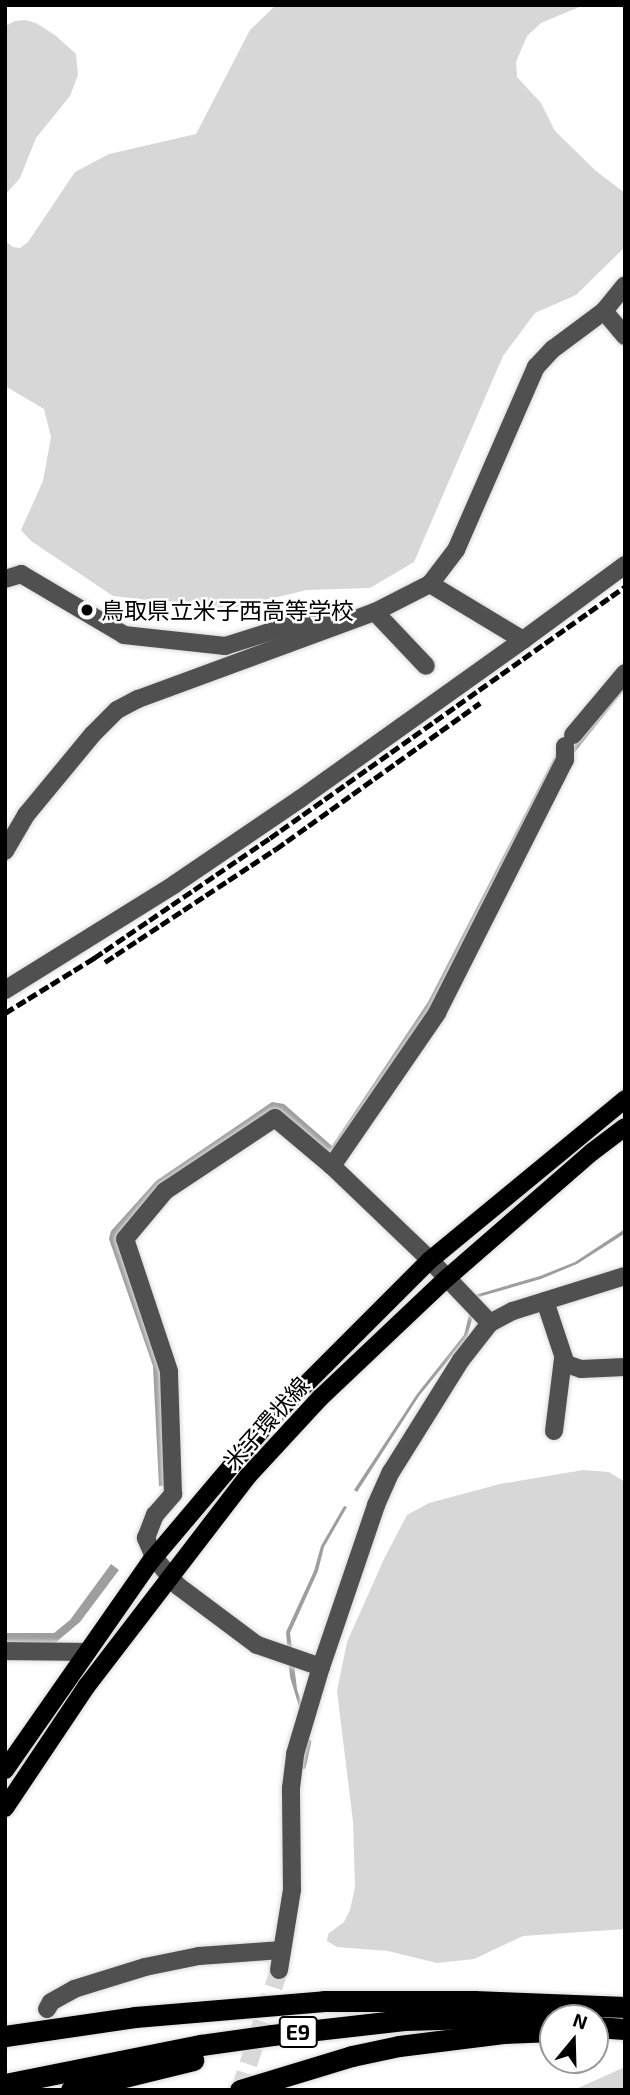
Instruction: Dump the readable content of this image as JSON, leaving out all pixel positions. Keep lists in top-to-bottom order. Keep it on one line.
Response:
{"streets":{"highway":["E9"],"main road":["米子環状線"]},"places":["鳥取県立米子西高等学校"],"north":"top"}
